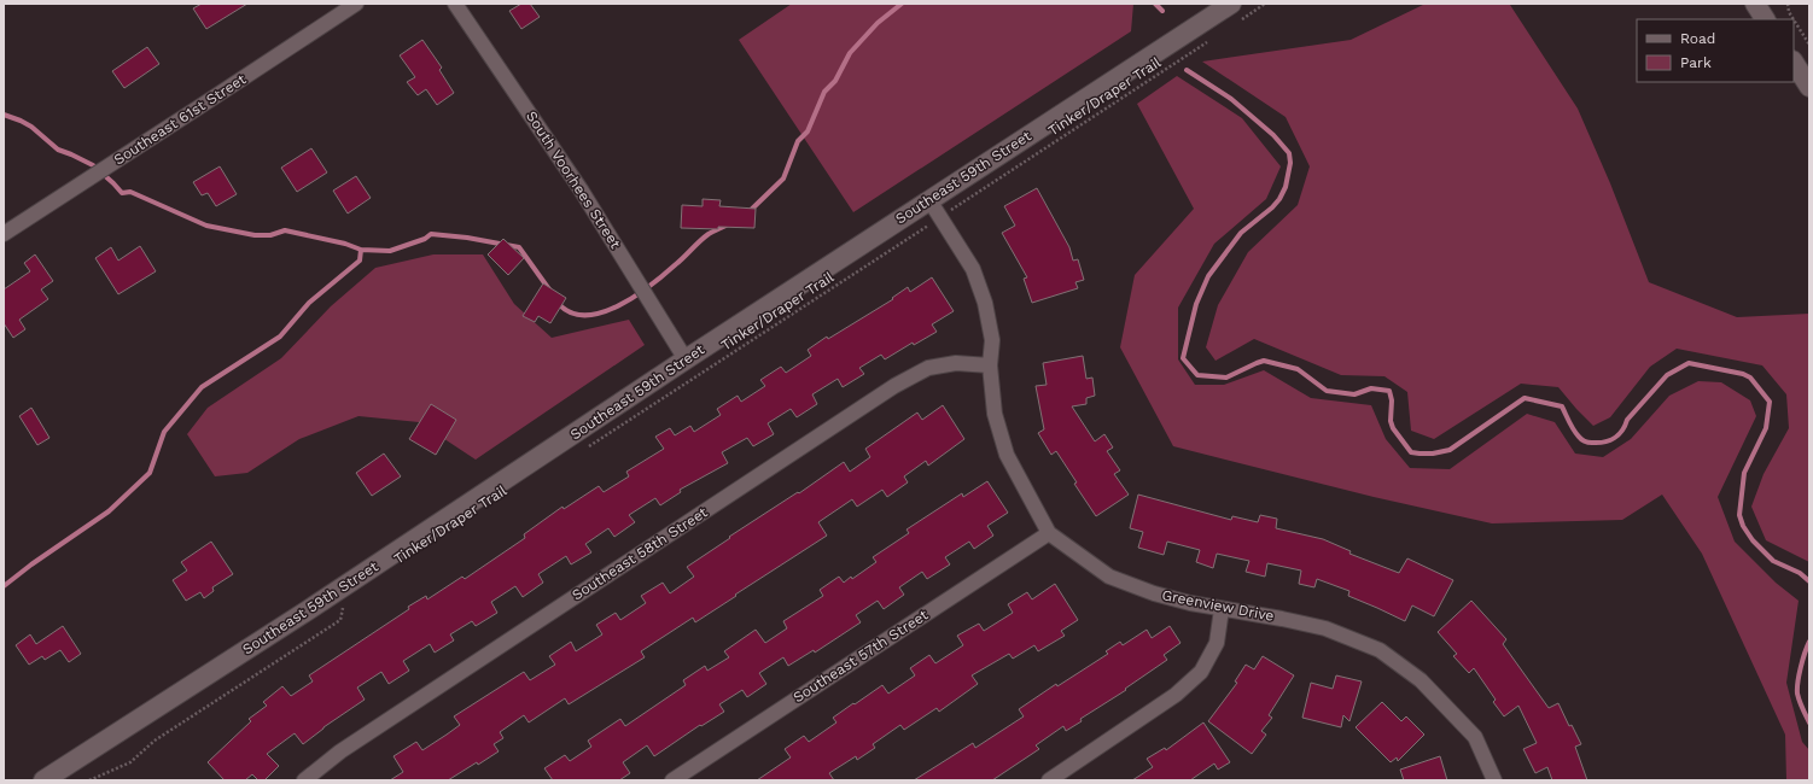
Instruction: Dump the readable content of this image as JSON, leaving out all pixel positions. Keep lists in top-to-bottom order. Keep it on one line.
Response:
{"streets":{"main road":["Southeast 59th Street"],"street":["Southeast 61st Street","South Voorhees Street","Southeast 58th Street","Greenview Drive","Southeast 57th Street"],"path":["Tinker/Draper Trail"]},"crossings":[["Tinker/Draper Trail","Greenview Drive"],["Southeast 59th Street","South Voorhees Street"],["Southeast 59th Street","Greenview Drive"],["Southeast 58th Street","Greenview Drive"],["Greenview Drive","Southeast 57th Street"]],"legend":["Road","Park"]}
